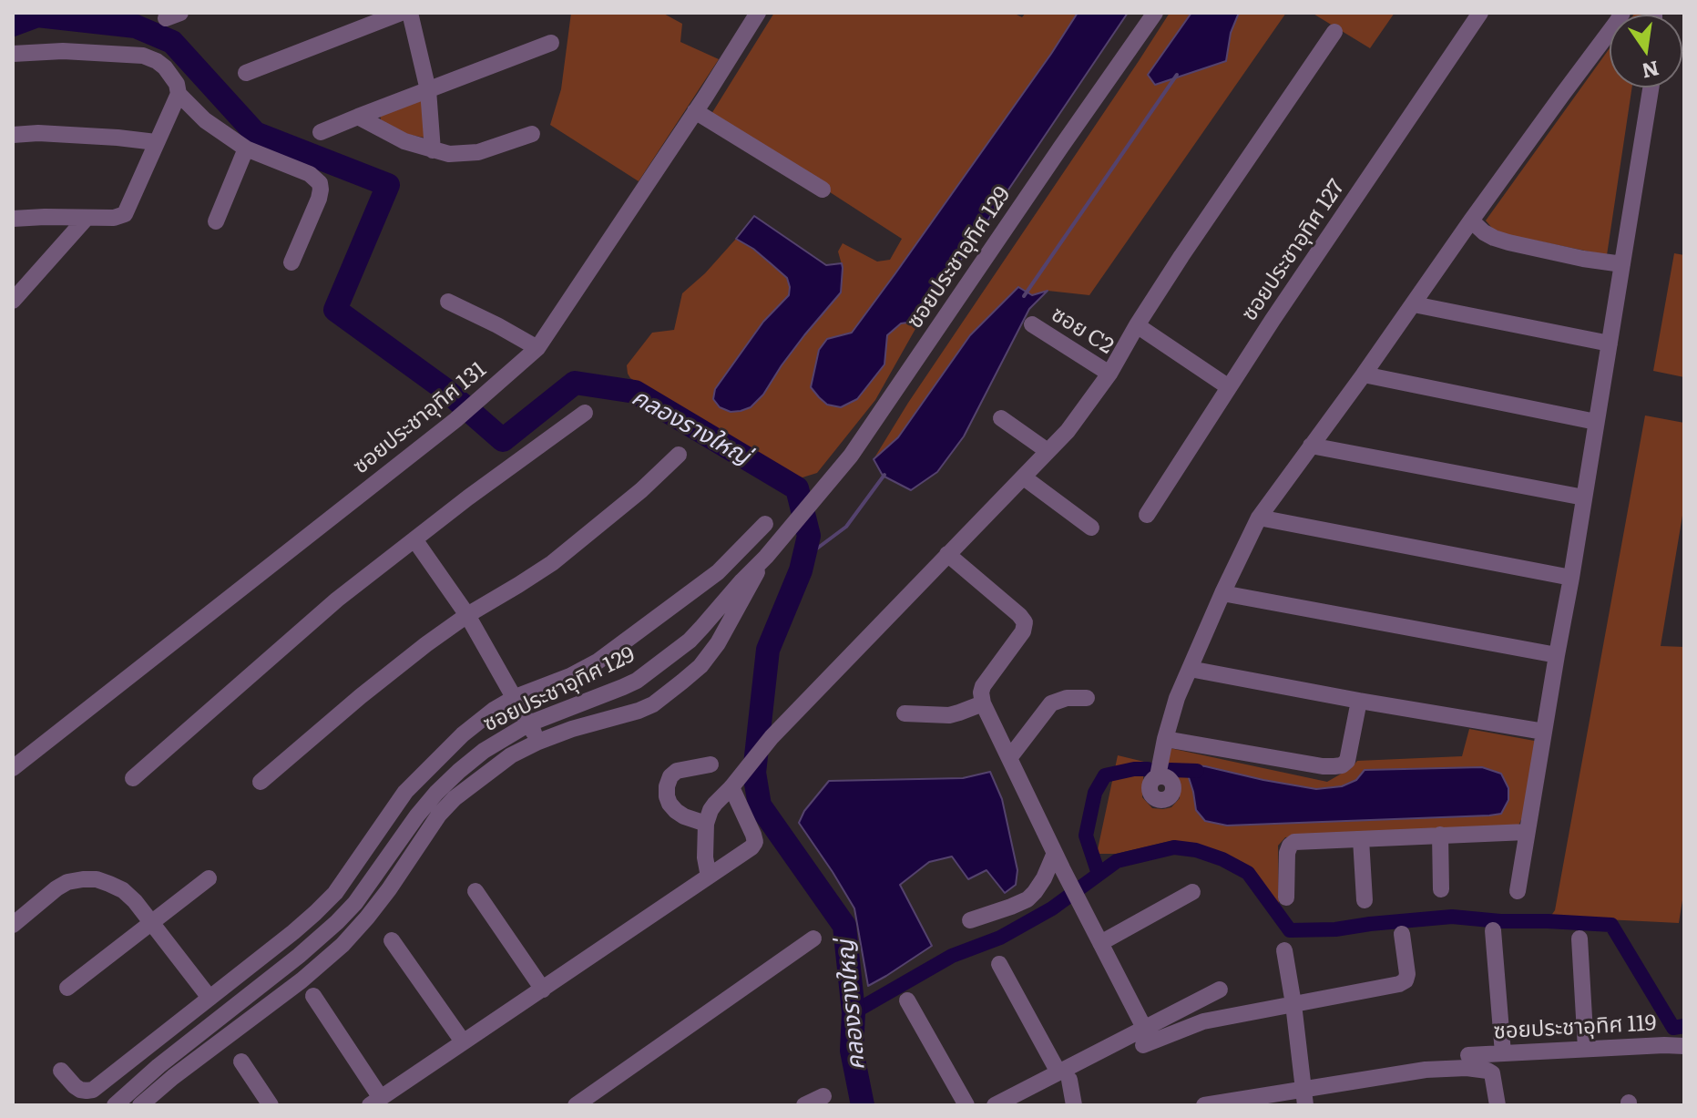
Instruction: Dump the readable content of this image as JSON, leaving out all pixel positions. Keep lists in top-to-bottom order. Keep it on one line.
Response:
{"streets":{"street":["ซอยประชาอุทิศ 127","ซอยประชาอุทิศ 129","ซอย C2","ซอยประชาอุทิศ 131","ซอยประชาอุทิศ 119"]},"water":["คลองรางใหญ่"],"north":"bottom"}
